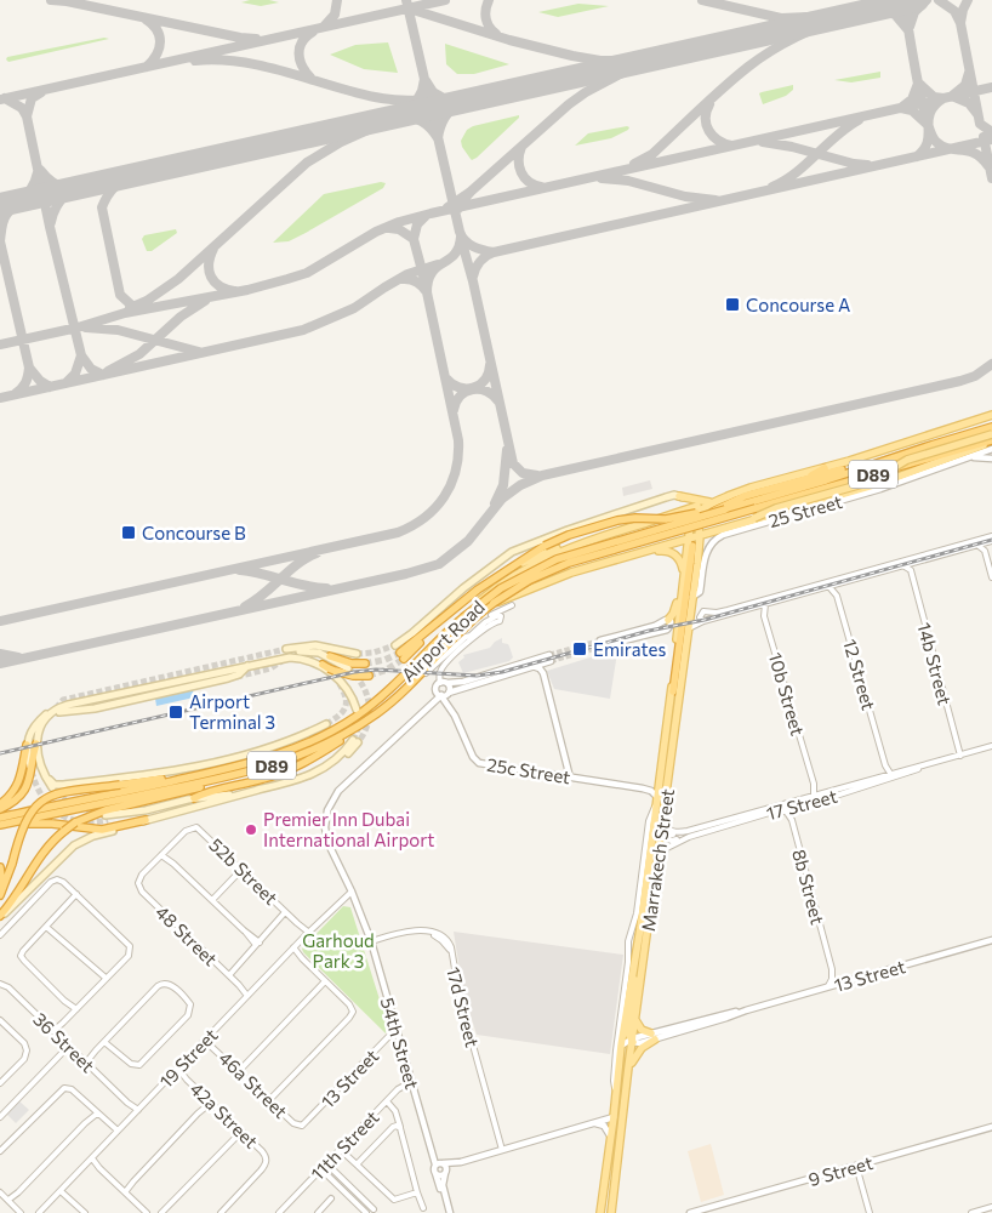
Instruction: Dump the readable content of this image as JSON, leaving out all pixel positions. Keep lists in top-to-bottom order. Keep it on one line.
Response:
{"streets":{"highway":["D89","Airport Road"],"main road":["Marrakech Street"],"street":["25 Street","14b Street","12 Street","10b Street","25c Street","17 Street","52b Street","8b Street","48 Street","13 Street","17d Street","36 Street","54th Street","19 Street","46a Street","42a Street","11th Street","9 Street"]},"crossings":[["25 Street","Airport Road"],["25 Street","Marrakech Street"],["14b Street","17 Street"],["12 Street","17 Street"],["10b Street","17 Street"],["25c Street","Marrakech Street"],["25c Street","54th Street"],["17 Street","Marrakech Street"],["17 Street","8b Street"],["Marrakech Street","13 Street"],["52b Street","48 Street"],["52b Street","19 Street"],["8b Street","13 Street"],["48 Street","19 Street"],["13 Street","54th Street"],["13 Street","46a Street"],["17d Street","54th Street"],["36 Street","19 Street"],["54th Street","19 Street"],["54th Street","11th Street"],["19 Street","46a Street"],["19 Street","42a Street"]],"parks":["Garhoud Park 3"],"places":{"transit":["Concourse A","Concourse B","Emirates","Airport Terminal 3"],"other":["Premier Inn Dubai International Airport"]}}
